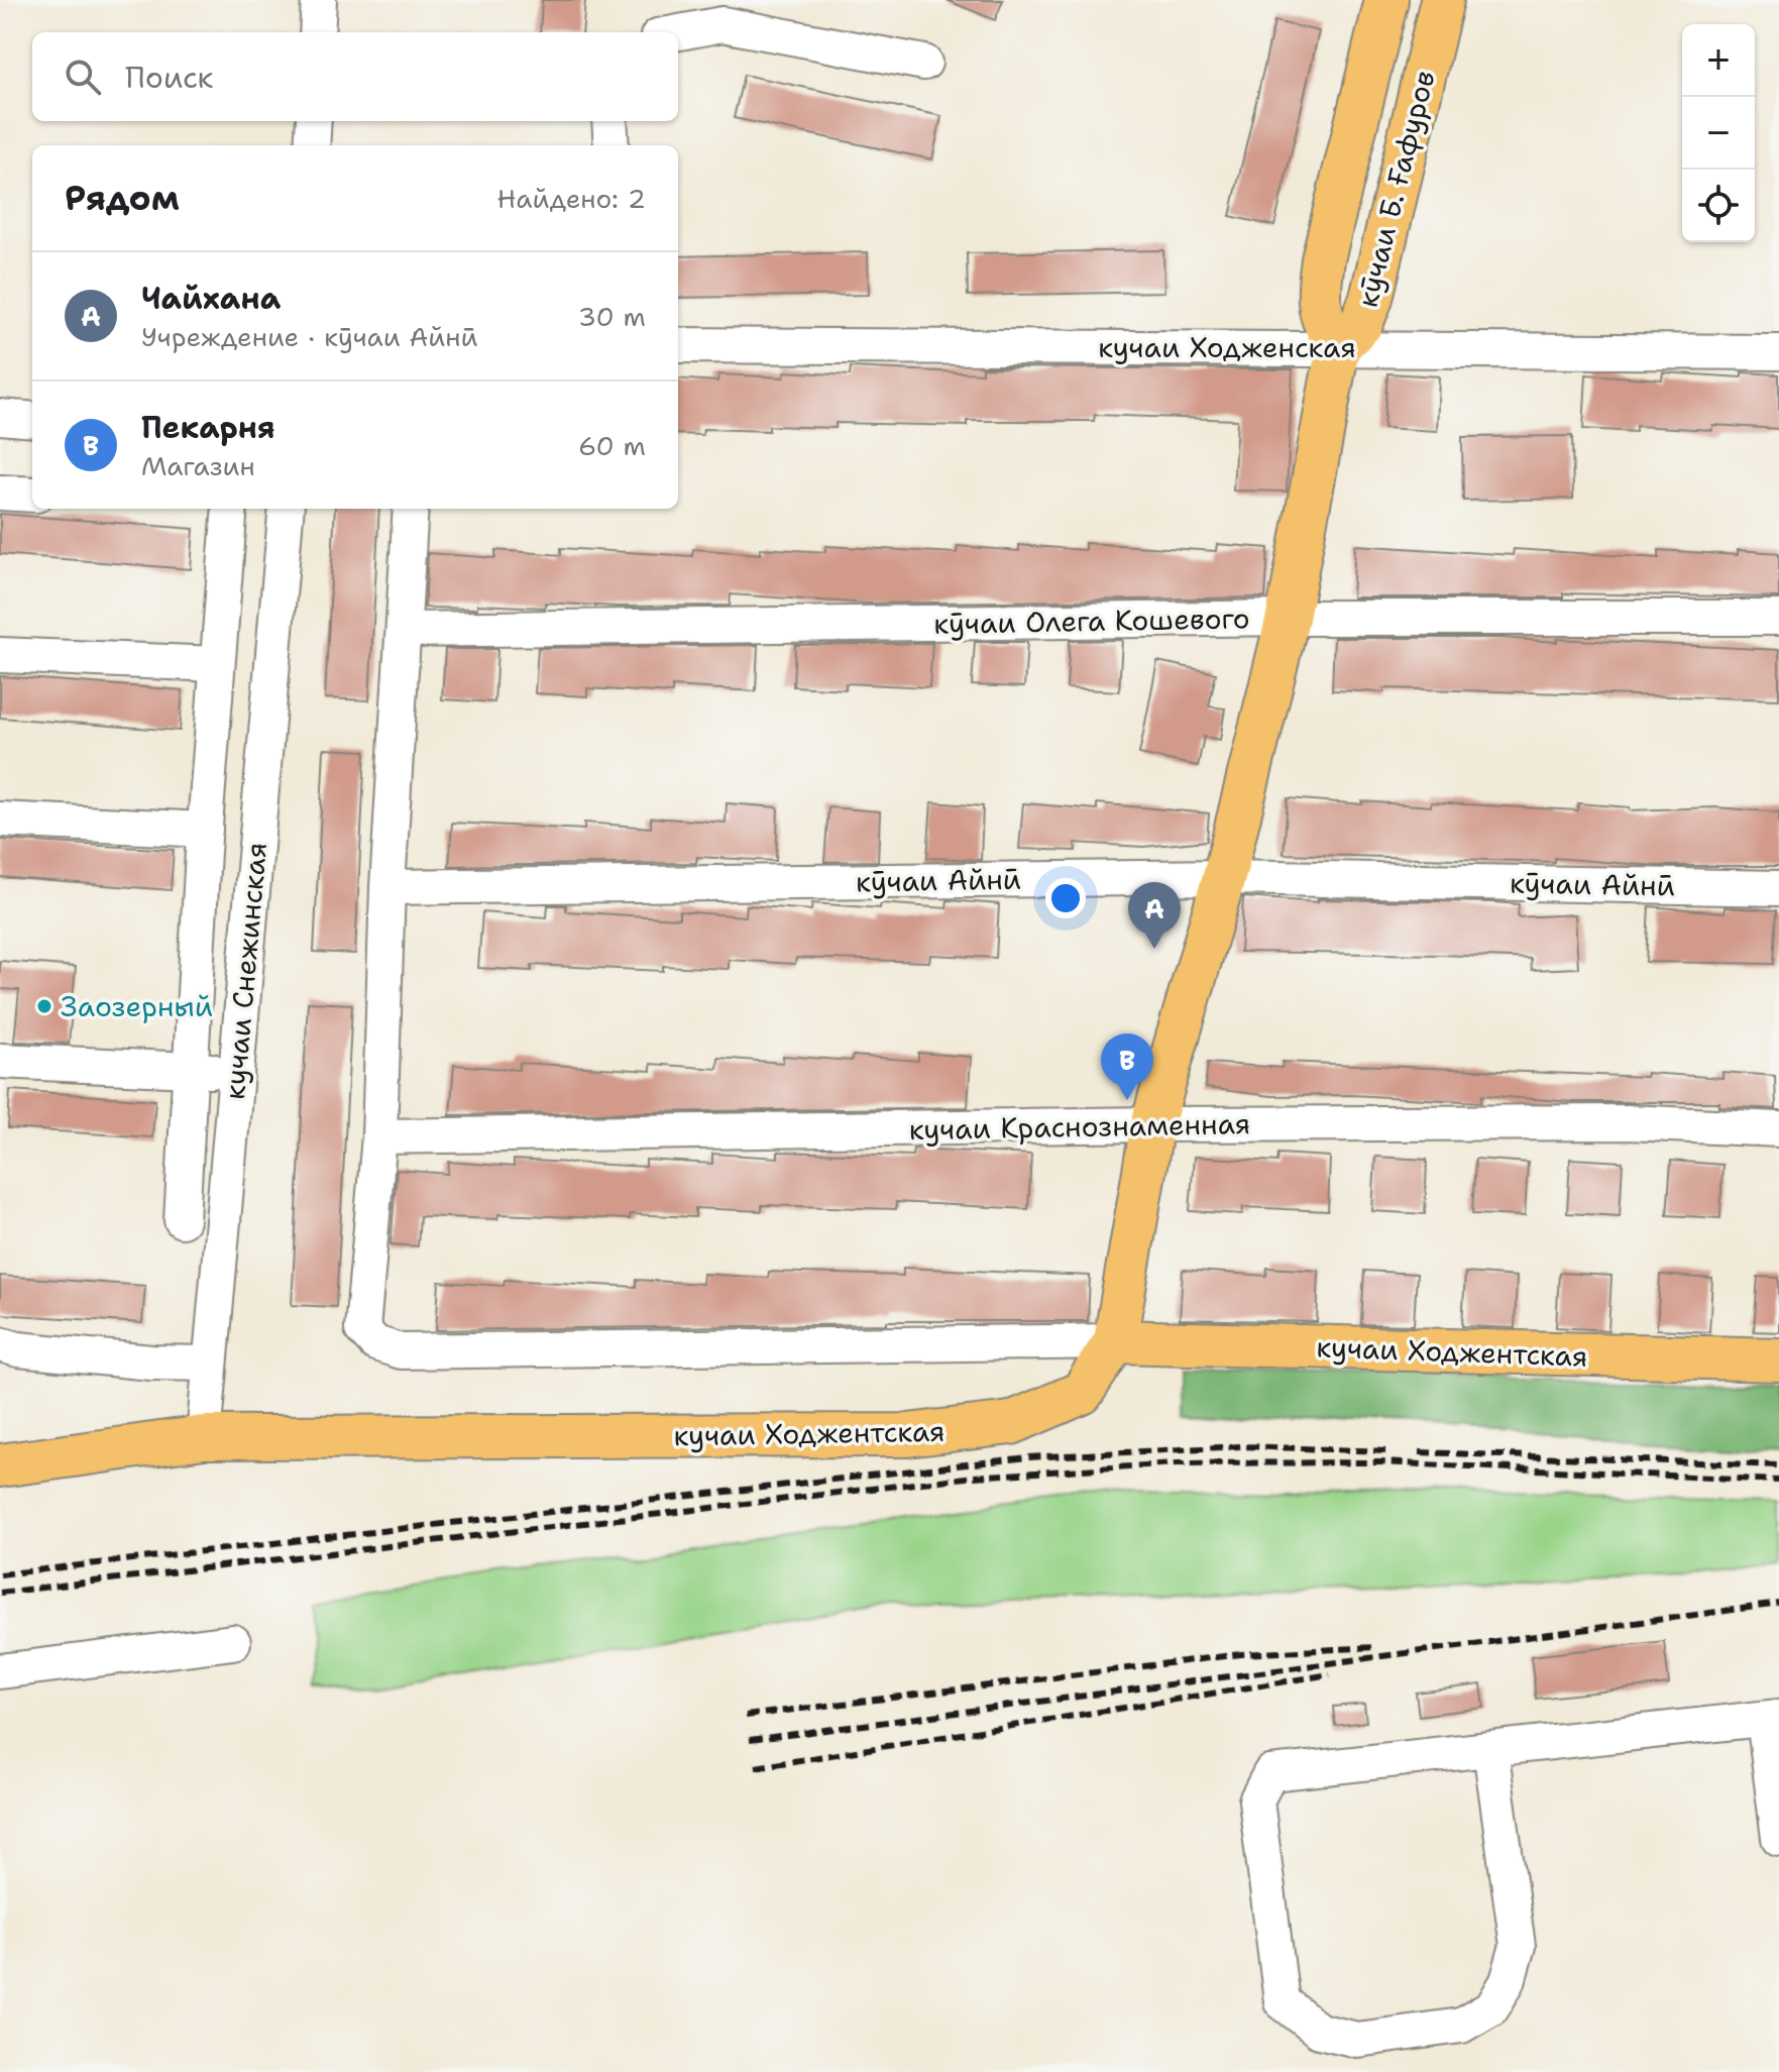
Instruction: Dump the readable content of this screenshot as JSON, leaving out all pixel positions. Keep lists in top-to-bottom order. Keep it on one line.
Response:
{"streets":{"main road":["кӯчаи Б. Ғафуров","кучаи Ходжентская"],"street":["кучаи Ходженская","кӯчаи Олега Кошевого","кӯчаи Айнӣ","кучаи Снежинская","кучаи Краснознаменная"]},"crossings":[["кӯчаи Б. Ғафуров","кучаи Ходженская"],["кучаи Снежинская","кучаи Ходжентская"]],"places":["Заозерный"],"page":{"map_buttons":["+","−"],"search":"Поиск","heading":["Рядом","Найдено: 2"],"list":[{"mark":"A","name":"Чайхана","note":"Учреждение · кӯчаи Айнӣ","value":"30 m"},{"mark":"B","name":"Пекарня","note":"Магазин","value":"60 m"}],"pins":["A","B"]}}
